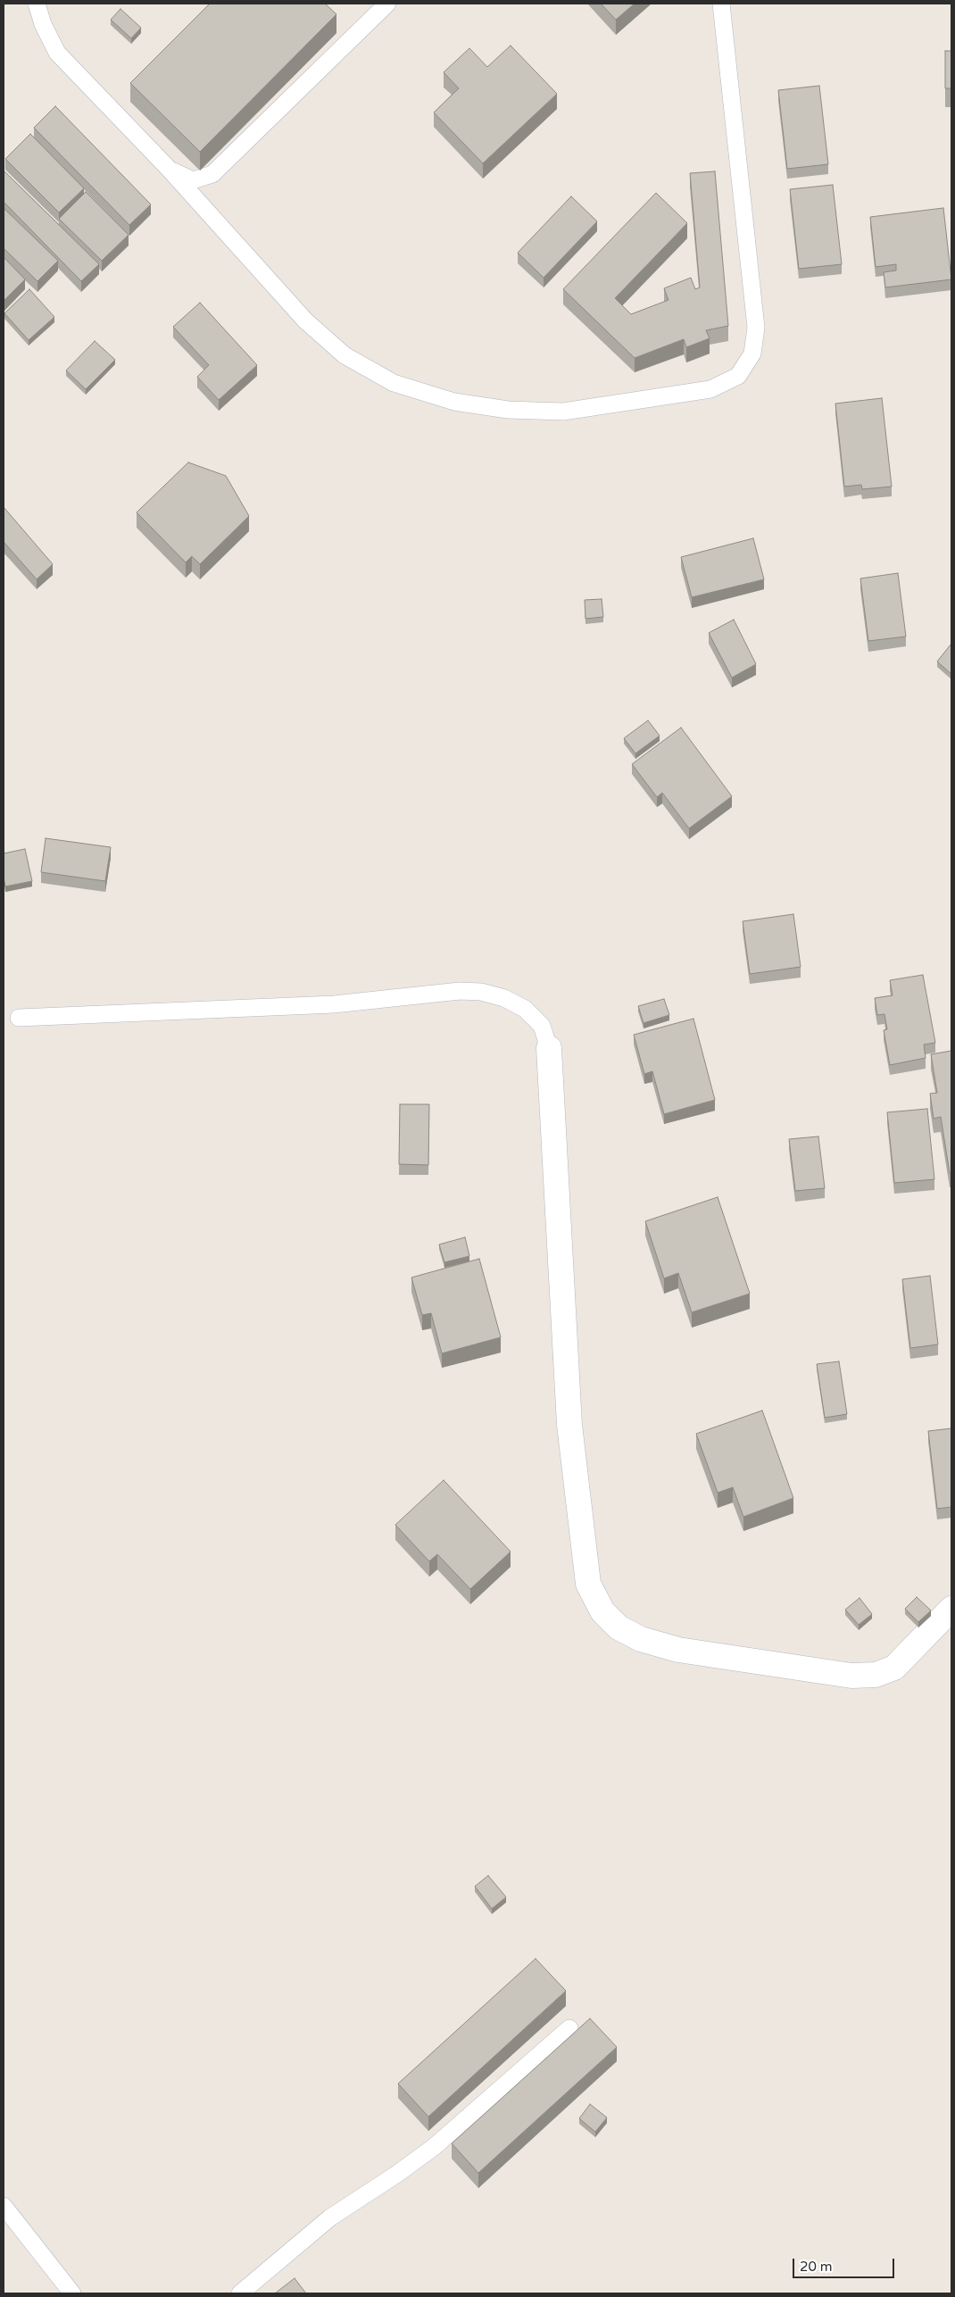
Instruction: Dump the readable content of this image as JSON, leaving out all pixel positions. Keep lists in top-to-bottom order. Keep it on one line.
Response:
{"scale_bar":"20 m"}
